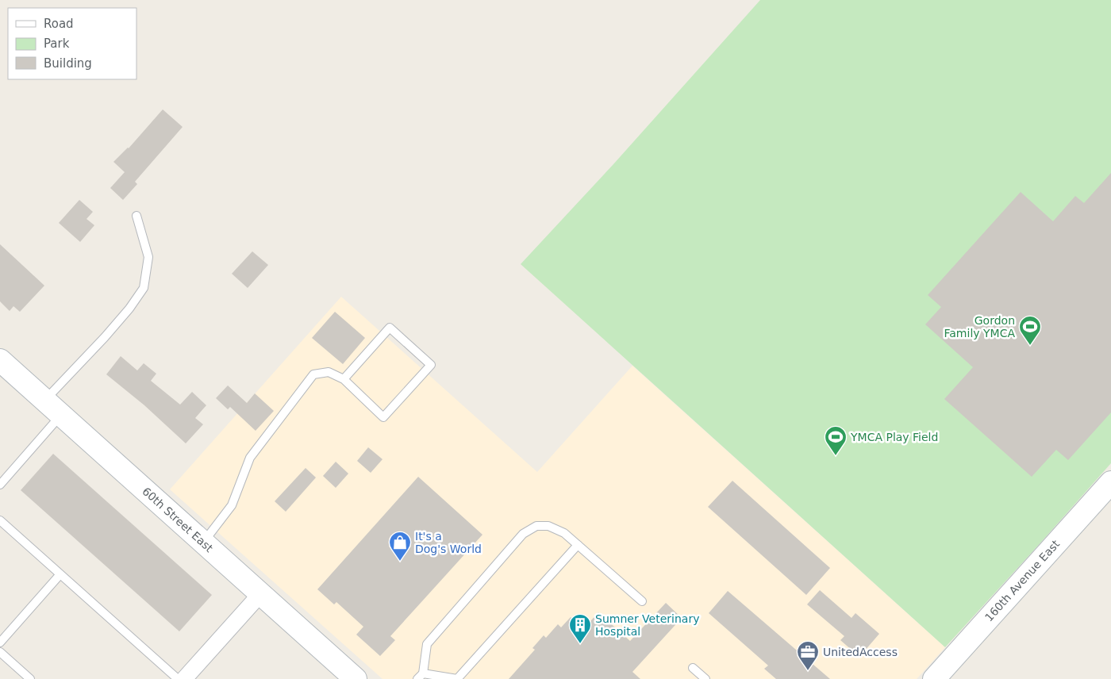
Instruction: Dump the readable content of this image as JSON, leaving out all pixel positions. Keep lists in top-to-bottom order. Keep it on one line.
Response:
{"streets":{"street":["60th Street East","160th Avenue East"]},"places":{"sports":["Gordon Family YMCA","YMCA Play Field"],"shop":["It's a Dog's World"],"building":["Sumner Veterinary Hospital"],"office":["UnitedAccess"]},"legend":["Road","Park","Building"]}
